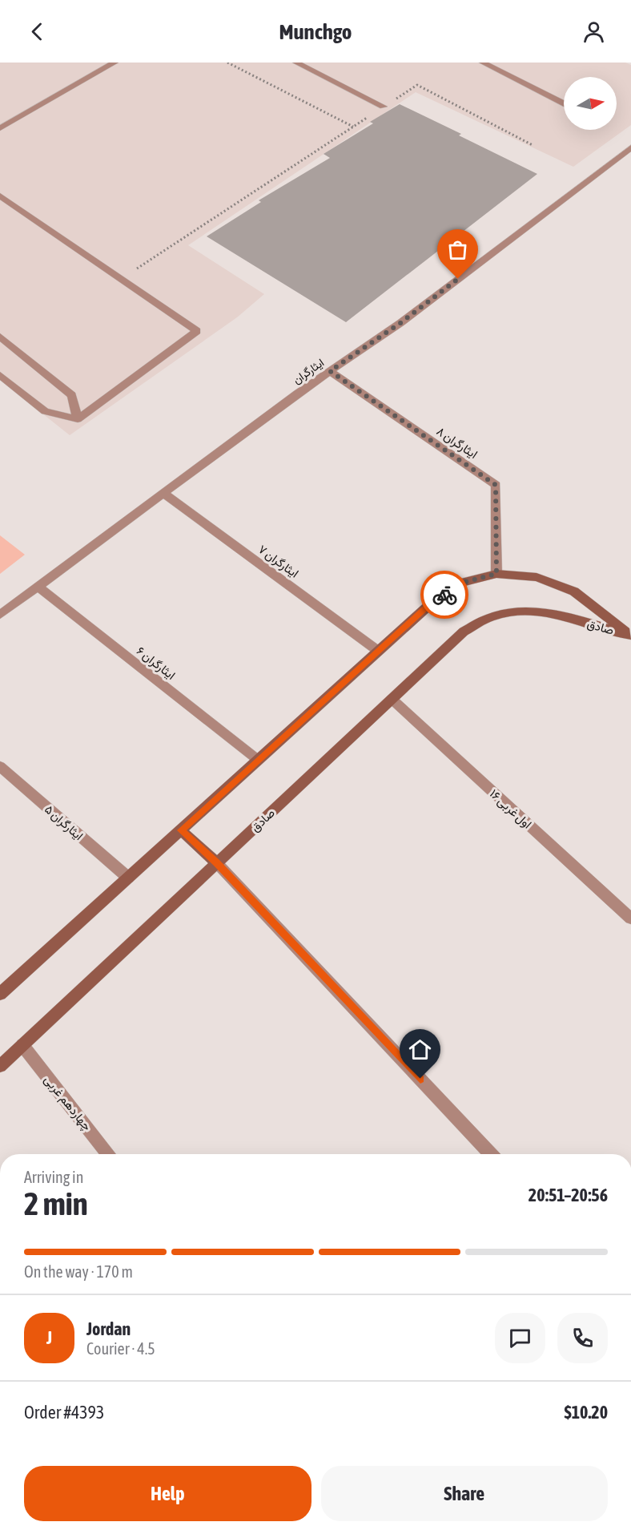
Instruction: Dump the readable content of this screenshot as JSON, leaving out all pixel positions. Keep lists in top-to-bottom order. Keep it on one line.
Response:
{"streets":{"street":["ایثارگران","ایثارگران ۸","ایثارگران ۷","صادق","ایثارگران ۶","۱۶ اول غربی","ایثارگران ۵","چهاردهم غربی"]},"crossings":[["ایثارگران","ایثارگران ۸"],["ایثارگران","ایثارگران ۷"],["ایثارگران","ایثارگران ۶"],["ایثارگران ۸","صادق"],["ایثارگران ۷","صادق"],["صادق","ایثارگران ۶"],["صادق","۱۶ اول غربی"],["صادق","ایثارگران ۵"],["صادق","چهاردهم غربی"]],"north":"right","page":{"header":"Munchgo","heading":["2 min","Arriving in","20:51–20:56"],"panel":["Jordan","Courier · 4.5","Order #4393","$10.20"],"bar":"On the way · 170 m","round":"J","buttons":["Help","Share"]}}
